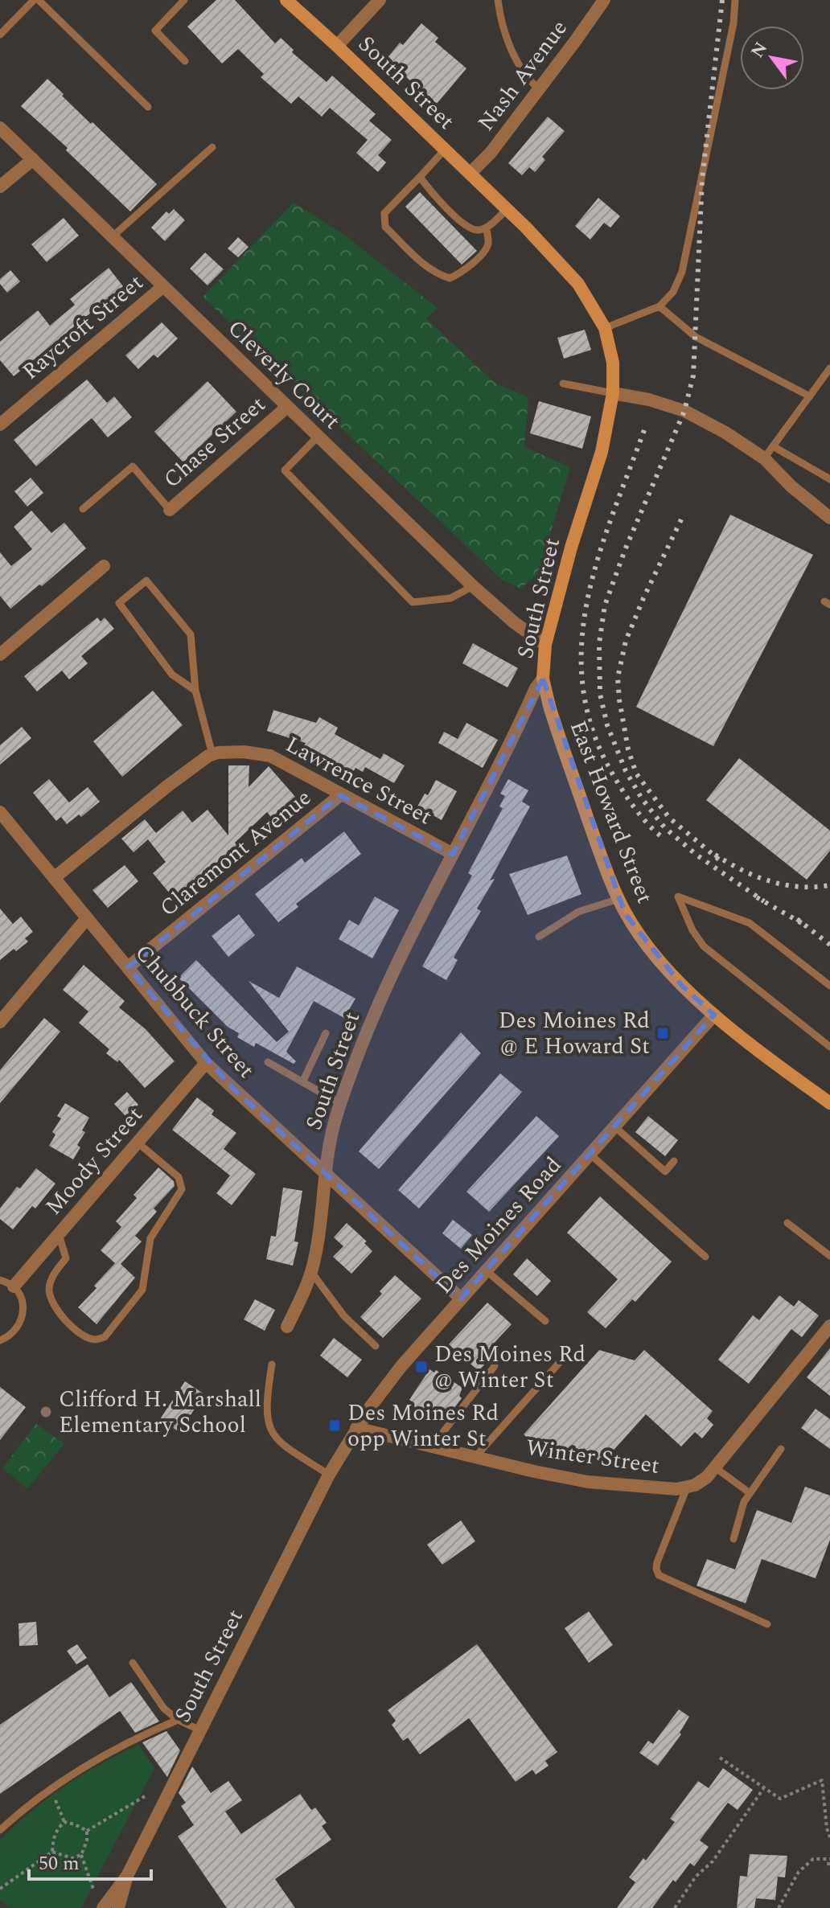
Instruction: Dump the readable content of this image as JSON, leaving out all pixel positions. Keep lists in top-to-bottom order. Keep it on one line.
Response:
{"streets":{"main road":["South Street","East Howard Street"],"street":["Nash Avenue","Raycroft Street","Cleverly Court","Chase Street","Lawrence Street","Claremont Avenue","Chubbuck Street","Moody Street","Des Moines Road","Winter Street"]},"crossings":[["Nash Avenue","South Street"],["South Street","Cleverly Court"],["South Street","Lawrence Street"],["South Street","East Howard Street"],["South Street","Chubbuck Street"],["South Street","Des Moines Road"],["Raycroft Street","Cleverly Court"],["Cleverly Court","Chase Street"],["Lawrence Street","Claremont Avenue"],["East Howard Street","Des Moines Road"],["Claremont Avenue","Chubbuck Street"],["Chubbuck Street","Moody Street"],["Chubbuck Street","Des Moines Road"],["Des Moines Road","Winter Street"]],"places":{"transit":["Des Moines Rd @ E Howard St","Des Moines Rd @ Winter St","Des Moines Rd opp Winter St"],"other":["Clifford H. Marshall Elementary School"]},"scale_bar":"50 m","north":"top left"}
